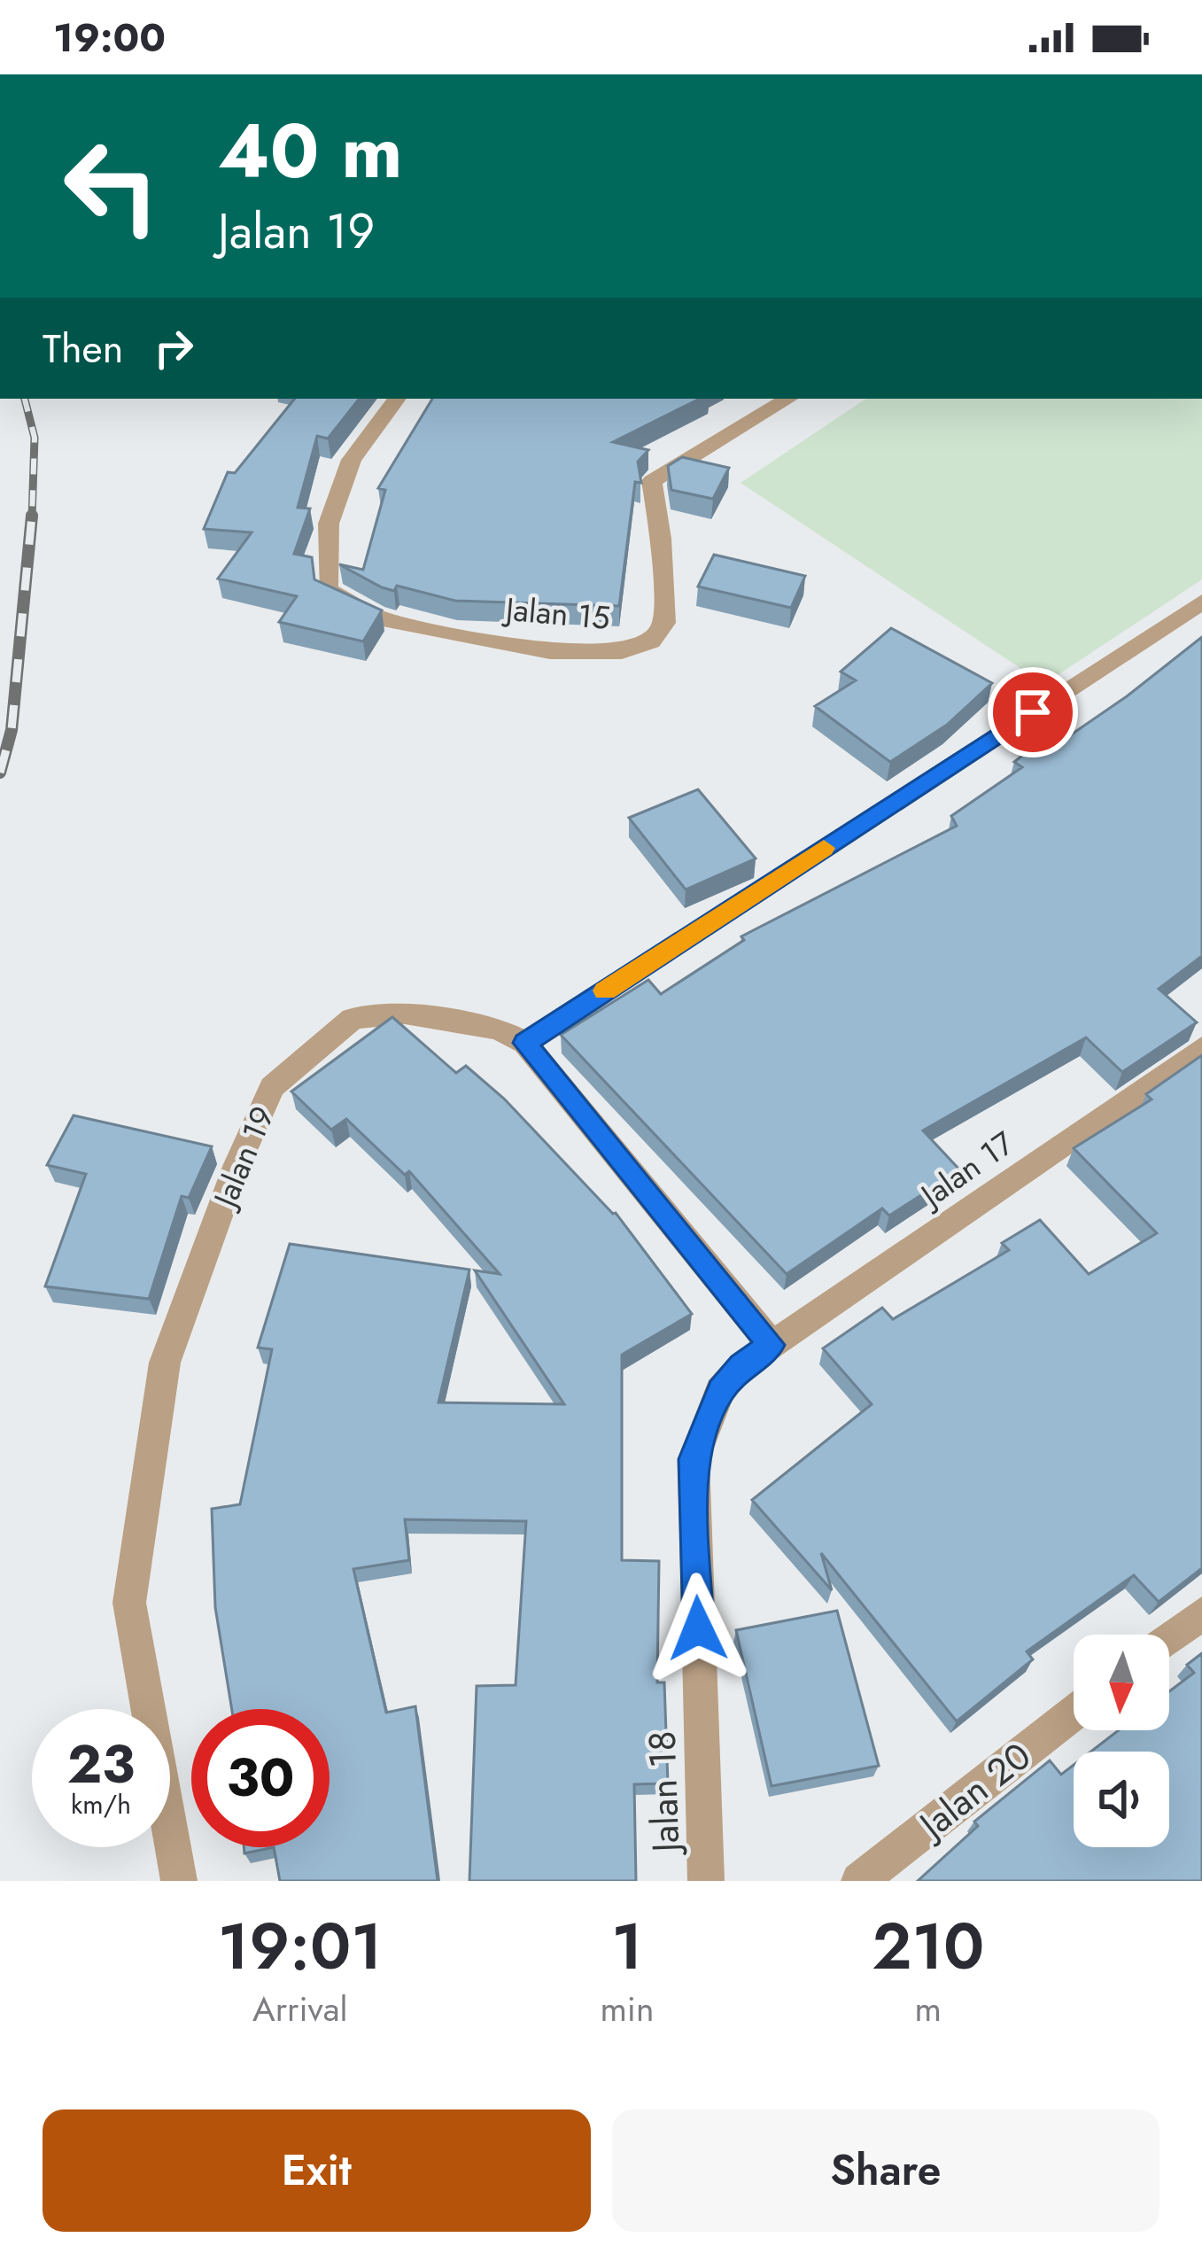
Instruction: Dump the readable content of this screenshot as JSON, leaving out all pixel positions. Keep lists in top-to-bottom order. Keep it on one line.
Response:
{"streets":{"street":["Jalan 15","Jalan 19","Jalan 17","Jalan 20","Jalan 18"]},"crossings":[["Jalan 17","Jalan 18"]],"north":"bottom","page":{"status":"19:00","turn":["40 m","Jalan 19"],"then":"Then","speed":"23 km/h","limit":"30","eta":["19:01","Arrival","1","min","210","m"],"buttons":["Exit","Share"]}}
